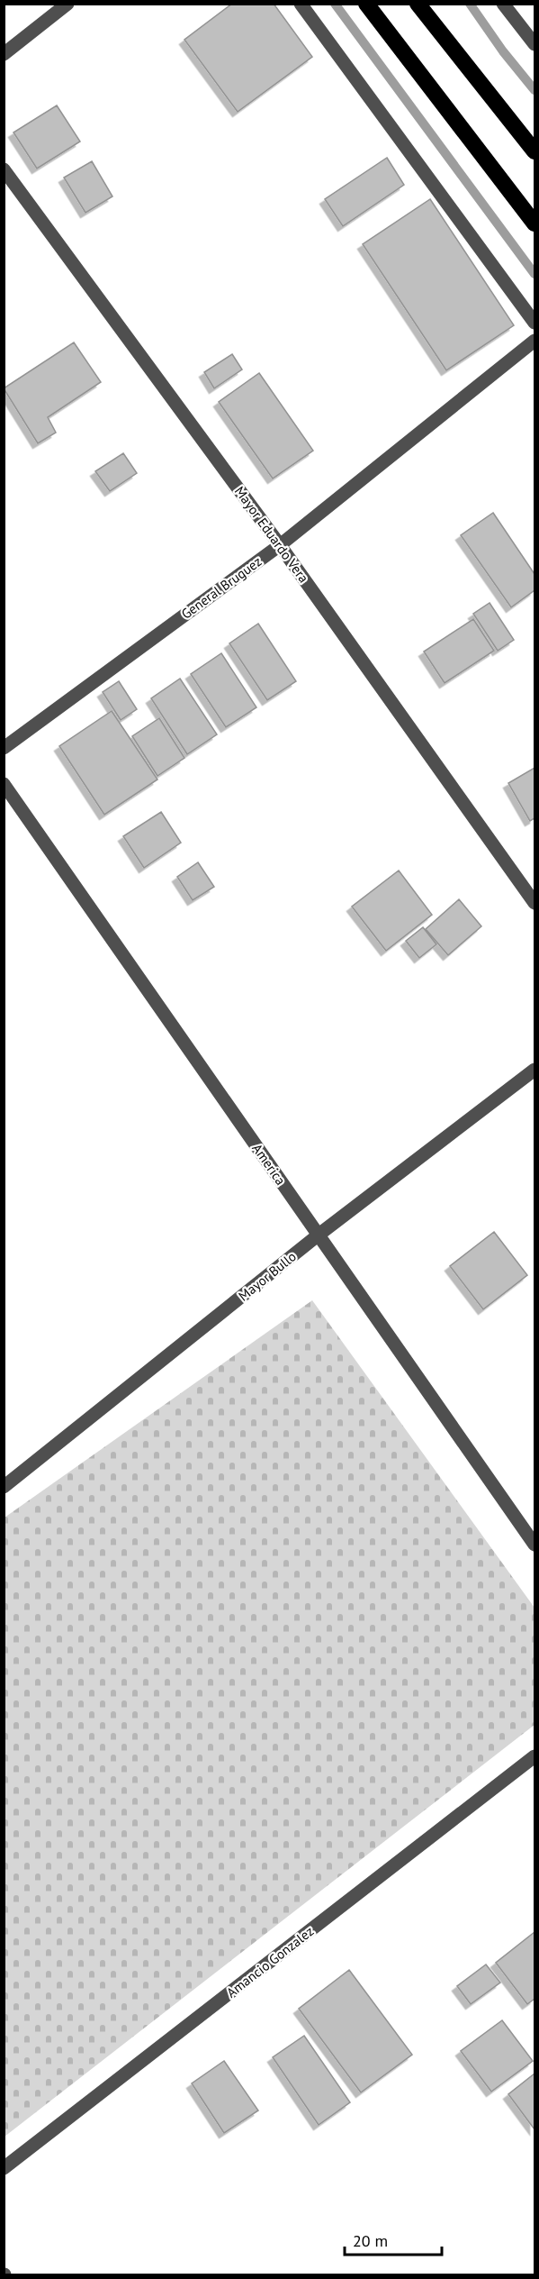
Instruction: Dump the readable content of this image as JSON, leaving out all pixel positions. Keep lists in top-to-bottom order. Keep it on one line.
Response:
{"streets":{"street":["Mayor Eduardo Vera","General Bruguez","America","Mayor Bullo","Amancio Gonzalez"]},"crossings":[["Mayor Eduardo Vera","General Bruguez"],["America","Mayor Bullo"]],"scale_bar":"20 m"}
